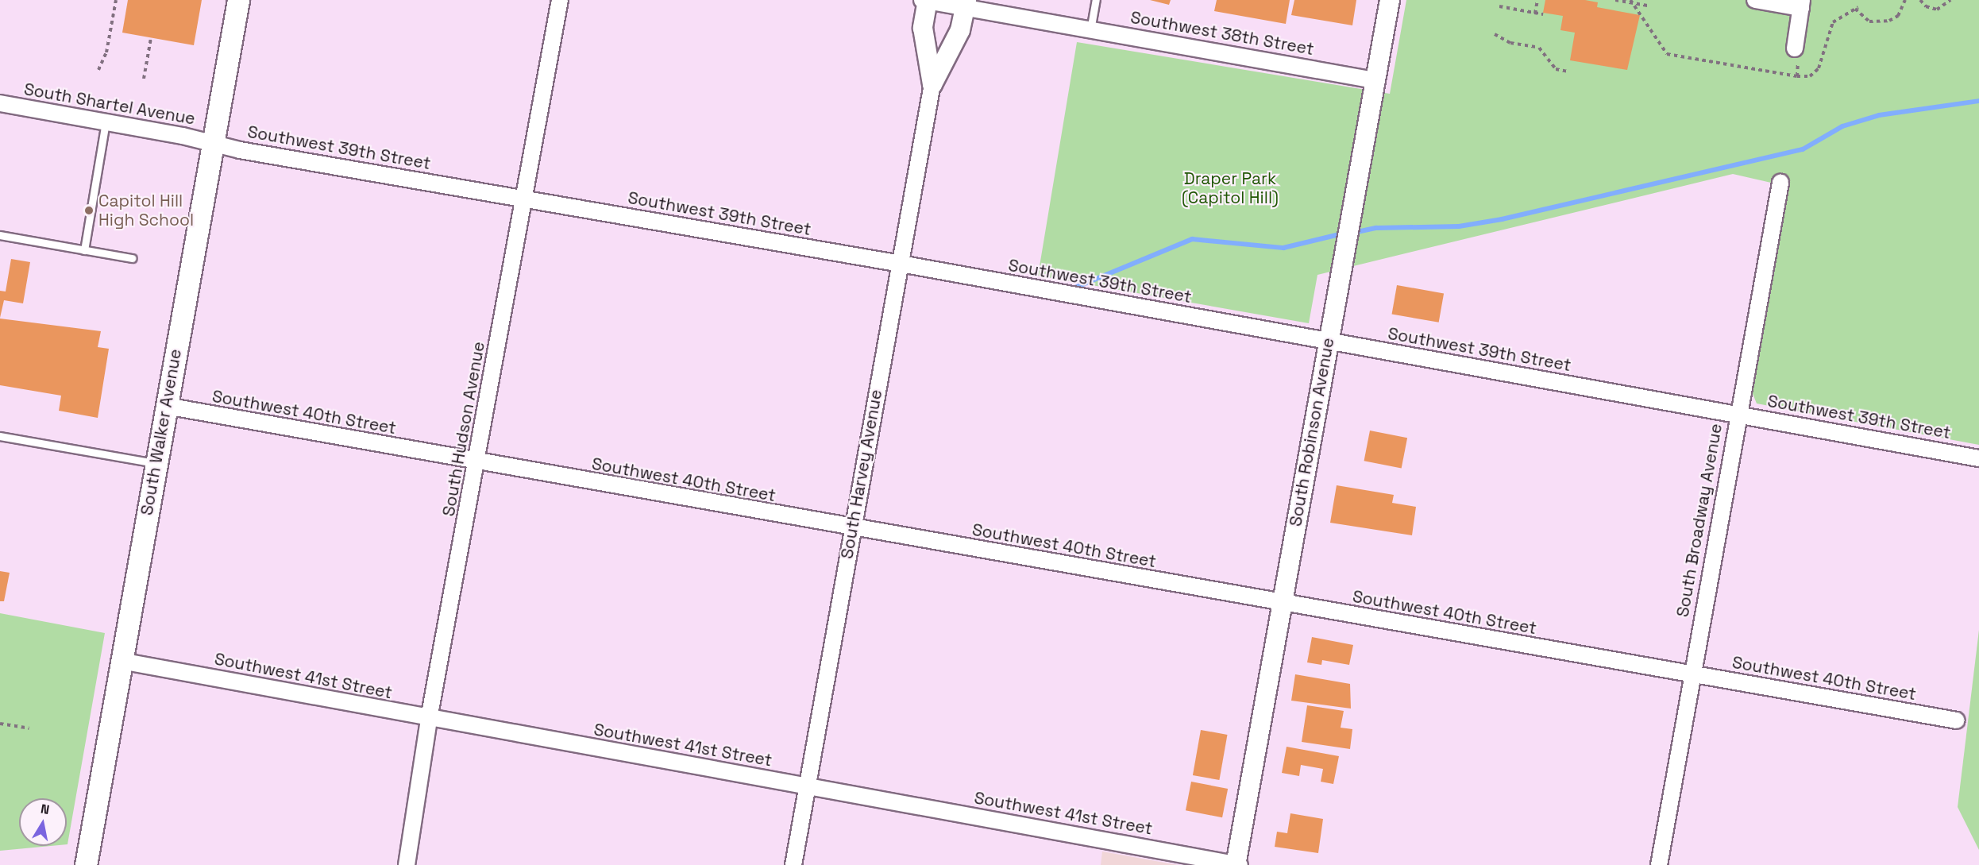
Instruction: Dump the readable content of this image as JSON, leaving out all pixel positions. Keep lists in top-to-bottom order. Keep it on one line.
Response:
{"streets":{"main road":["South Walker Avenue"],"street":["Southwest 38th Street","South Shartel Avenue","Southwest 39th Street","Southwest 40th Street","South Hudson Avenue","South Robinson Avenue","South Harvey Avenue","South Broadway Avenue","Southwest 41st Street"]},"crossings":[["Southwest 38th Street","South Robinson Avenue"],["Southwest 38th Street","South Harvey Avenue"],["South Shartel Avenue","Southwest 39th Street"],["South Shartel Avenue","South Walker Avenue"],["Southwest 39th Street","South Hudson Avenue"],["Southwest 39th Street","South Walker Avenue"],["Southwest 39th Street","South Robinson Avenue"],["Southwest 39th Street","South Harvey Avenue"],["Southwest 39th Street","South Broadway Avenue"],["Southwest 40th Street","South Hudson Avenue"],["Southwest 40th Street","South Walker Avenue"],["Southwest 40th Street","South Robinson Avenue"],["Southwest 40th Street","South Harvey Avenue"],["Southwest 40th Street","South Broadway Avenue"],["South Hudson Avenue","Southwest 41st Street"],["South Walker Avenue","Southwest 41st Street"],["South Robinson Avenue","Southwest 41st Street"],["South Harvey Avenue","Southwest 41st Street"]],"parks":["Draper Park (Capitol Hill)"],"places":["Capitol Hill High School"],"north":"top"}
